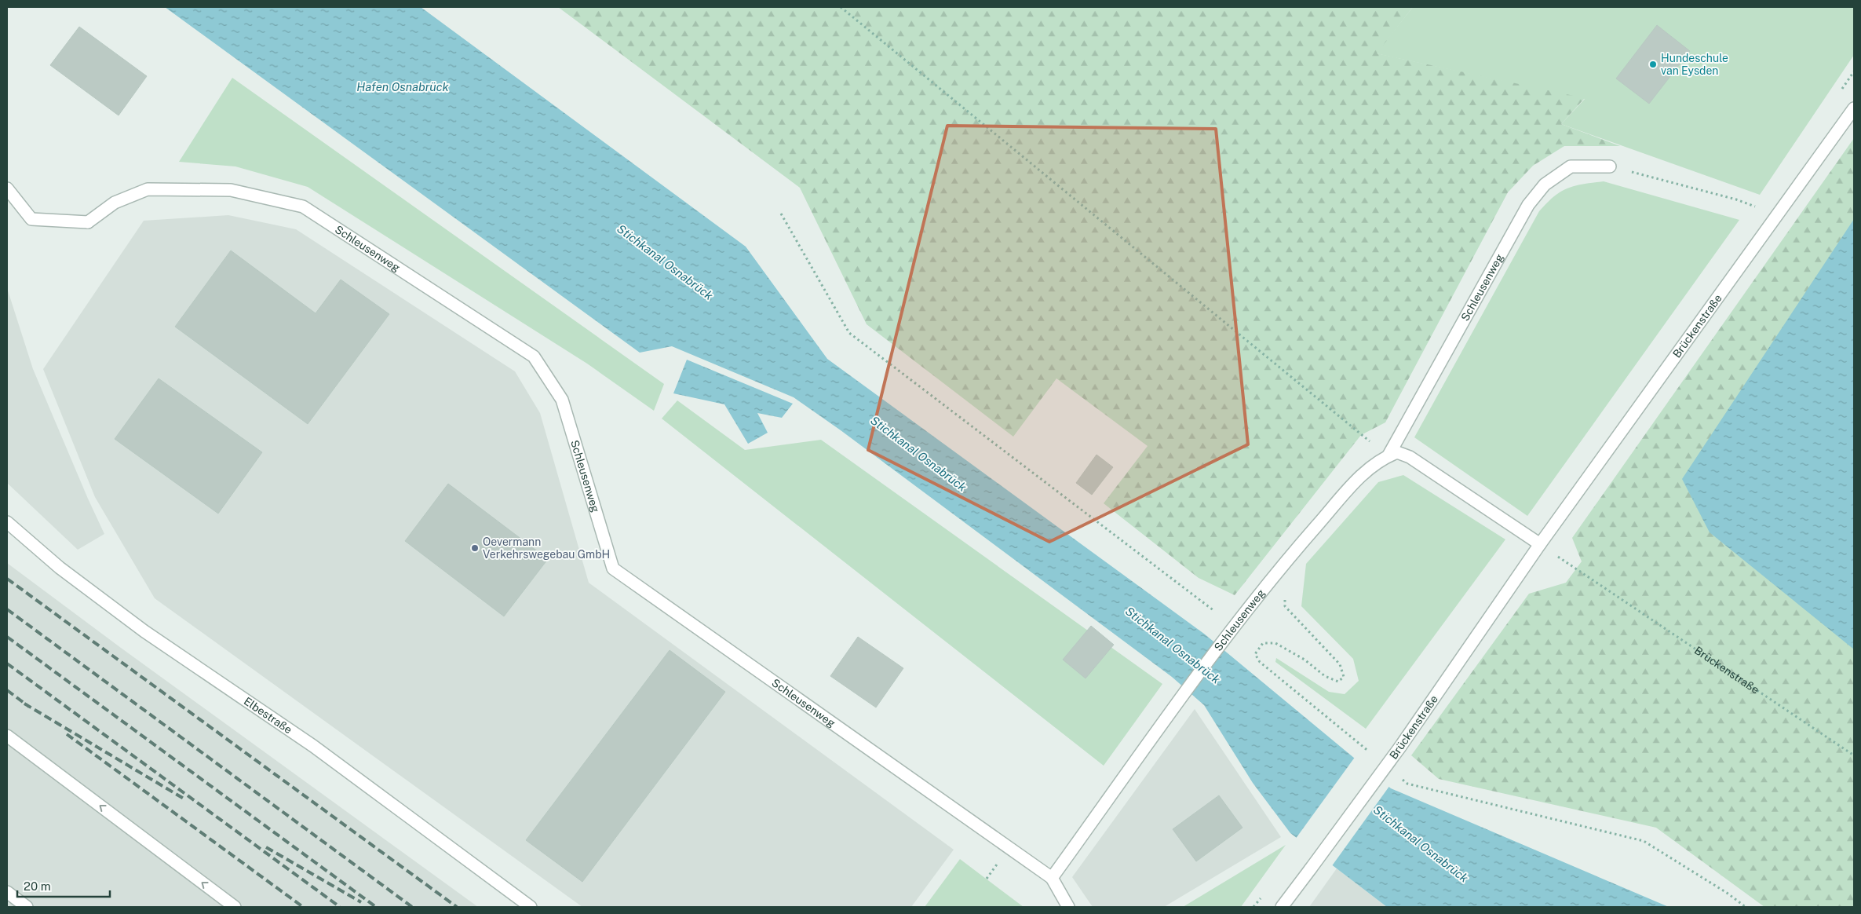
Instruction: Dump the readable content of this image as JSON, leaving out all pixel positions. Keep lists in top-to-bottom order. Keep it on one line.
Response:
{"streets":{"street":["Schleusenweg","Brückenstraße","Elbestraße"]},"water":["Hafen Osnabrück","Stichkanal Osnabrück"],"places":["Hundeschule van Eysden","Oevermann Verkehrswegebau GmbH"],"scale_bar":"20 m"}
